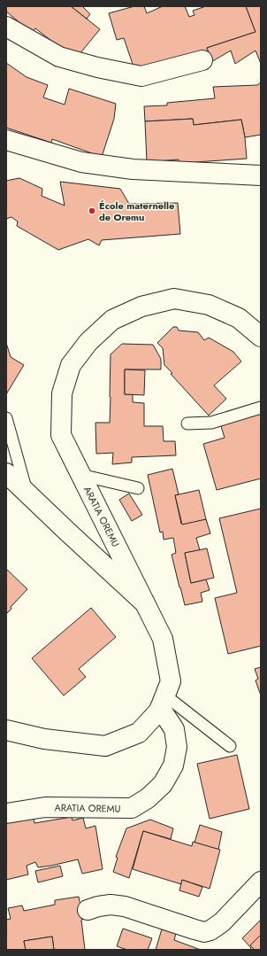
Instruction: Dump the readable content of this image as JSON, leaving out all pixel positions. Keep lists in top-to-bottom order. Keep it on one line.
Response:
{"streets":{"street":["ARATIA OREMU"]},"places":["École maternelle de Oremu"]}
